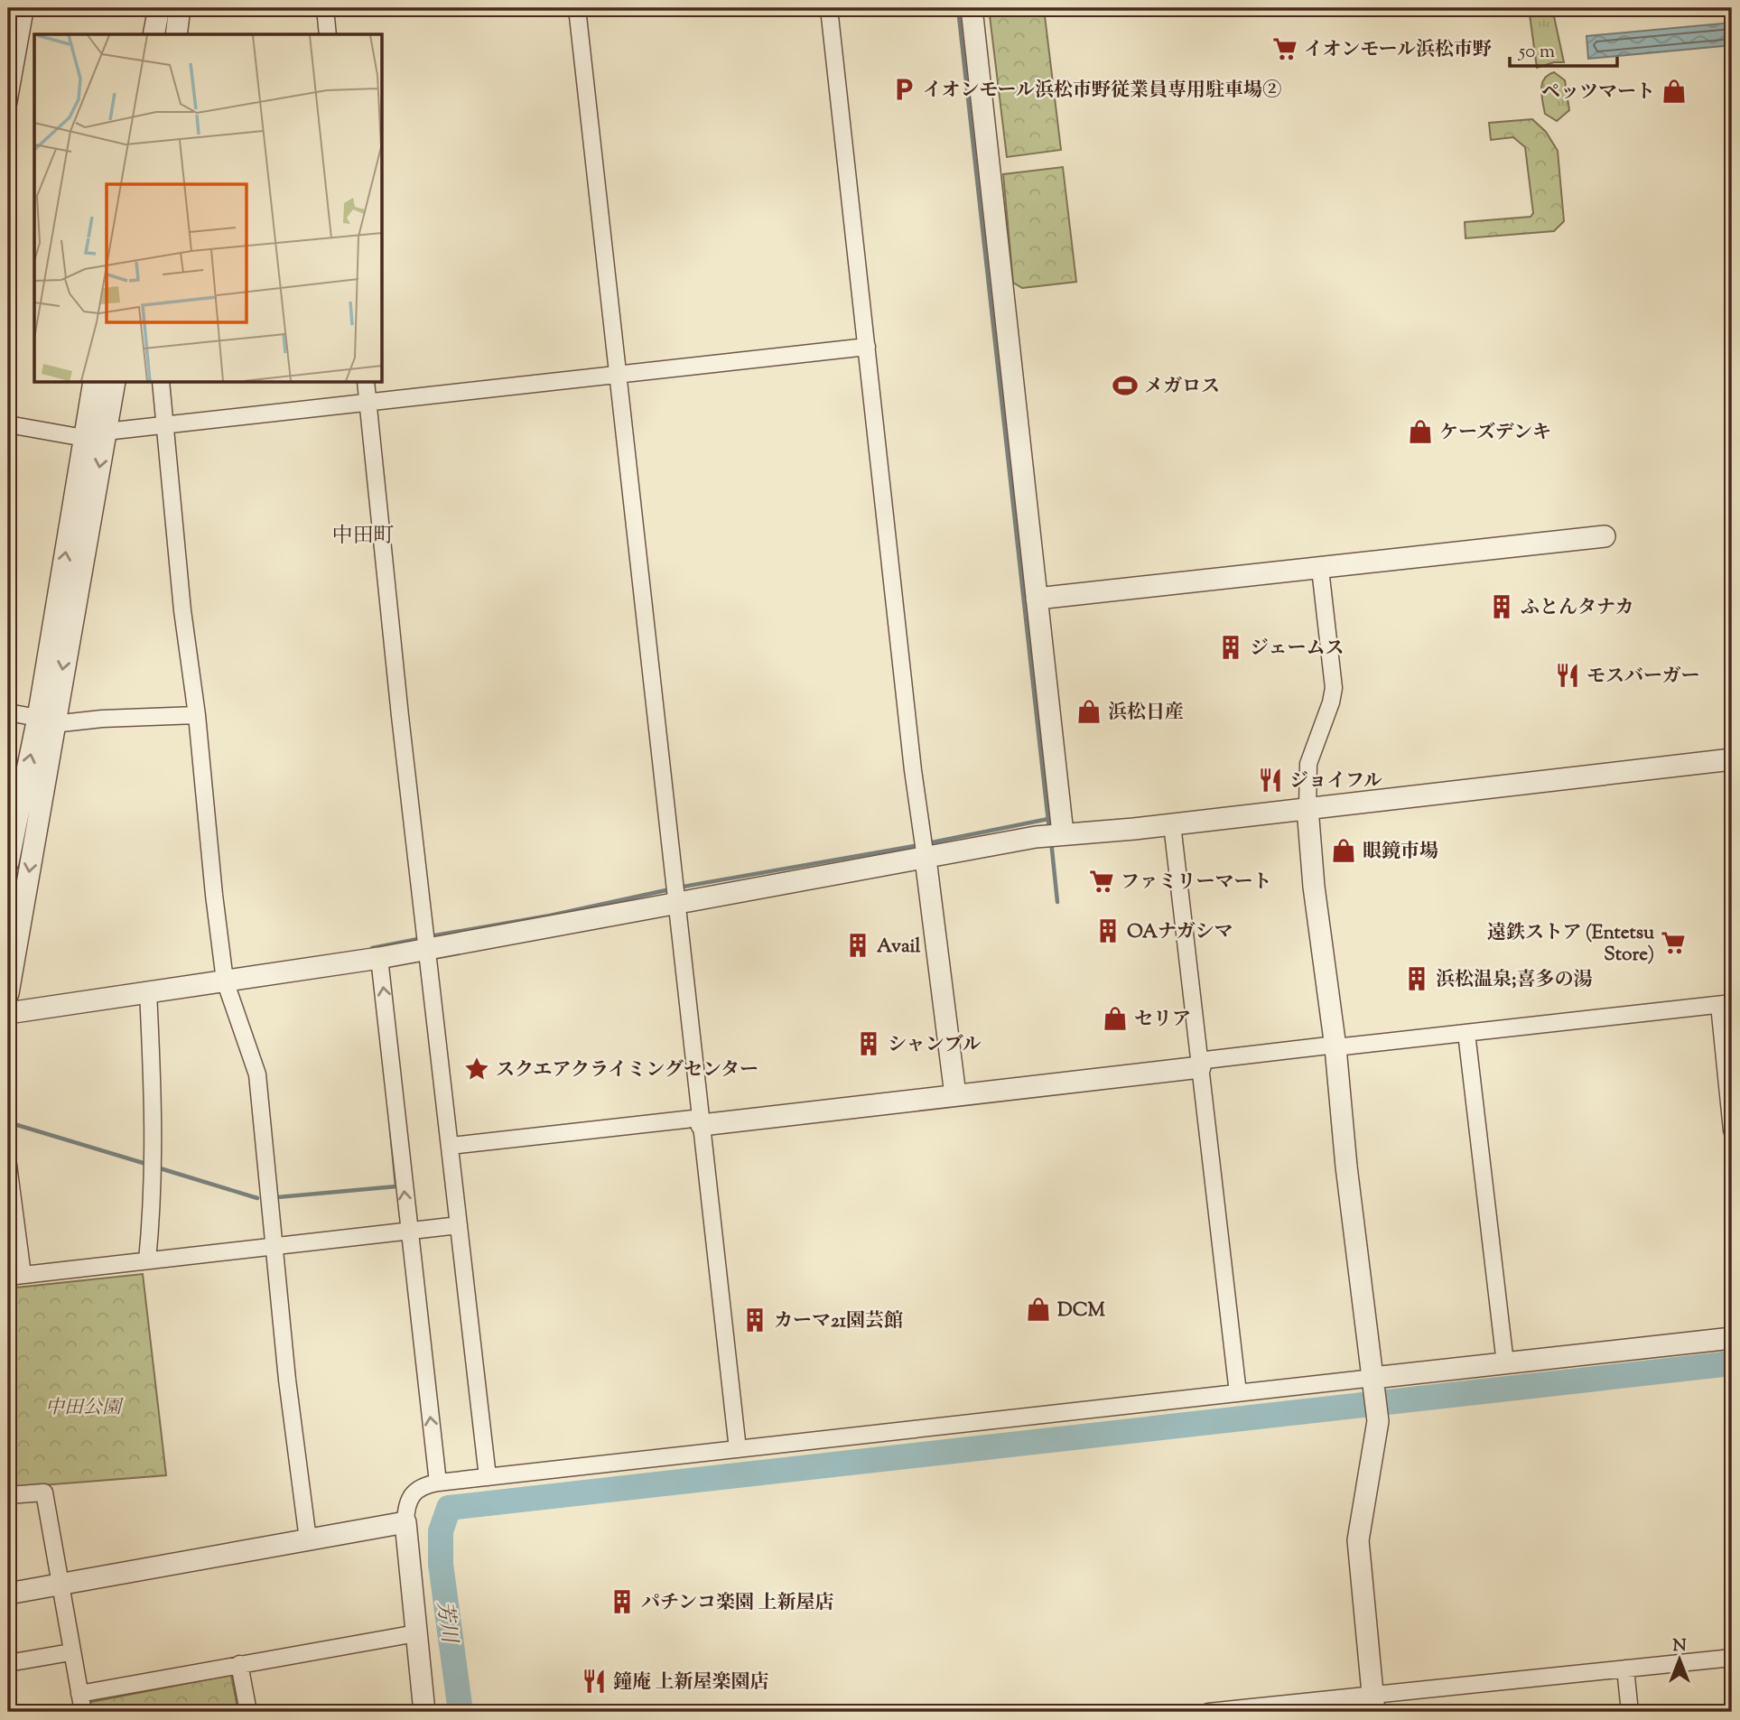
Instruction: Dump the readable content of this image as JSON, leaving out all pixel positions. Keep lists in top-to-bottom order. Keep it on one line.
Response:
{"districts":["中田町"],"water":["芳川"],"parks":["中田公園"],"places":{"supermarket":["イオンモール浜松市野","ファミリーマート","遠鉄ストア (Entetsu Store)"],"parking":["イオンモール浜松市野従業員専用駐車場②"],"shop":["ペッツマート","ケーズデンキ","浜松日産","眼鏡市場","セリア","DCM"],"sports":["メガロス"],"building":["ふとんタナカ","ジェームス","OAナガシマ","Avail","浜松温泉;喜多の湯","シャンブル","カーマ21園芸館","パチンコ楽園 上新屋店"],"restaurant":["モスバーガー","ジョイフル","鐘庵 上新屋楽園店"],"place":["スクエアクライミングセンター"]},"scale_bar":"50 m","north":"top"}
